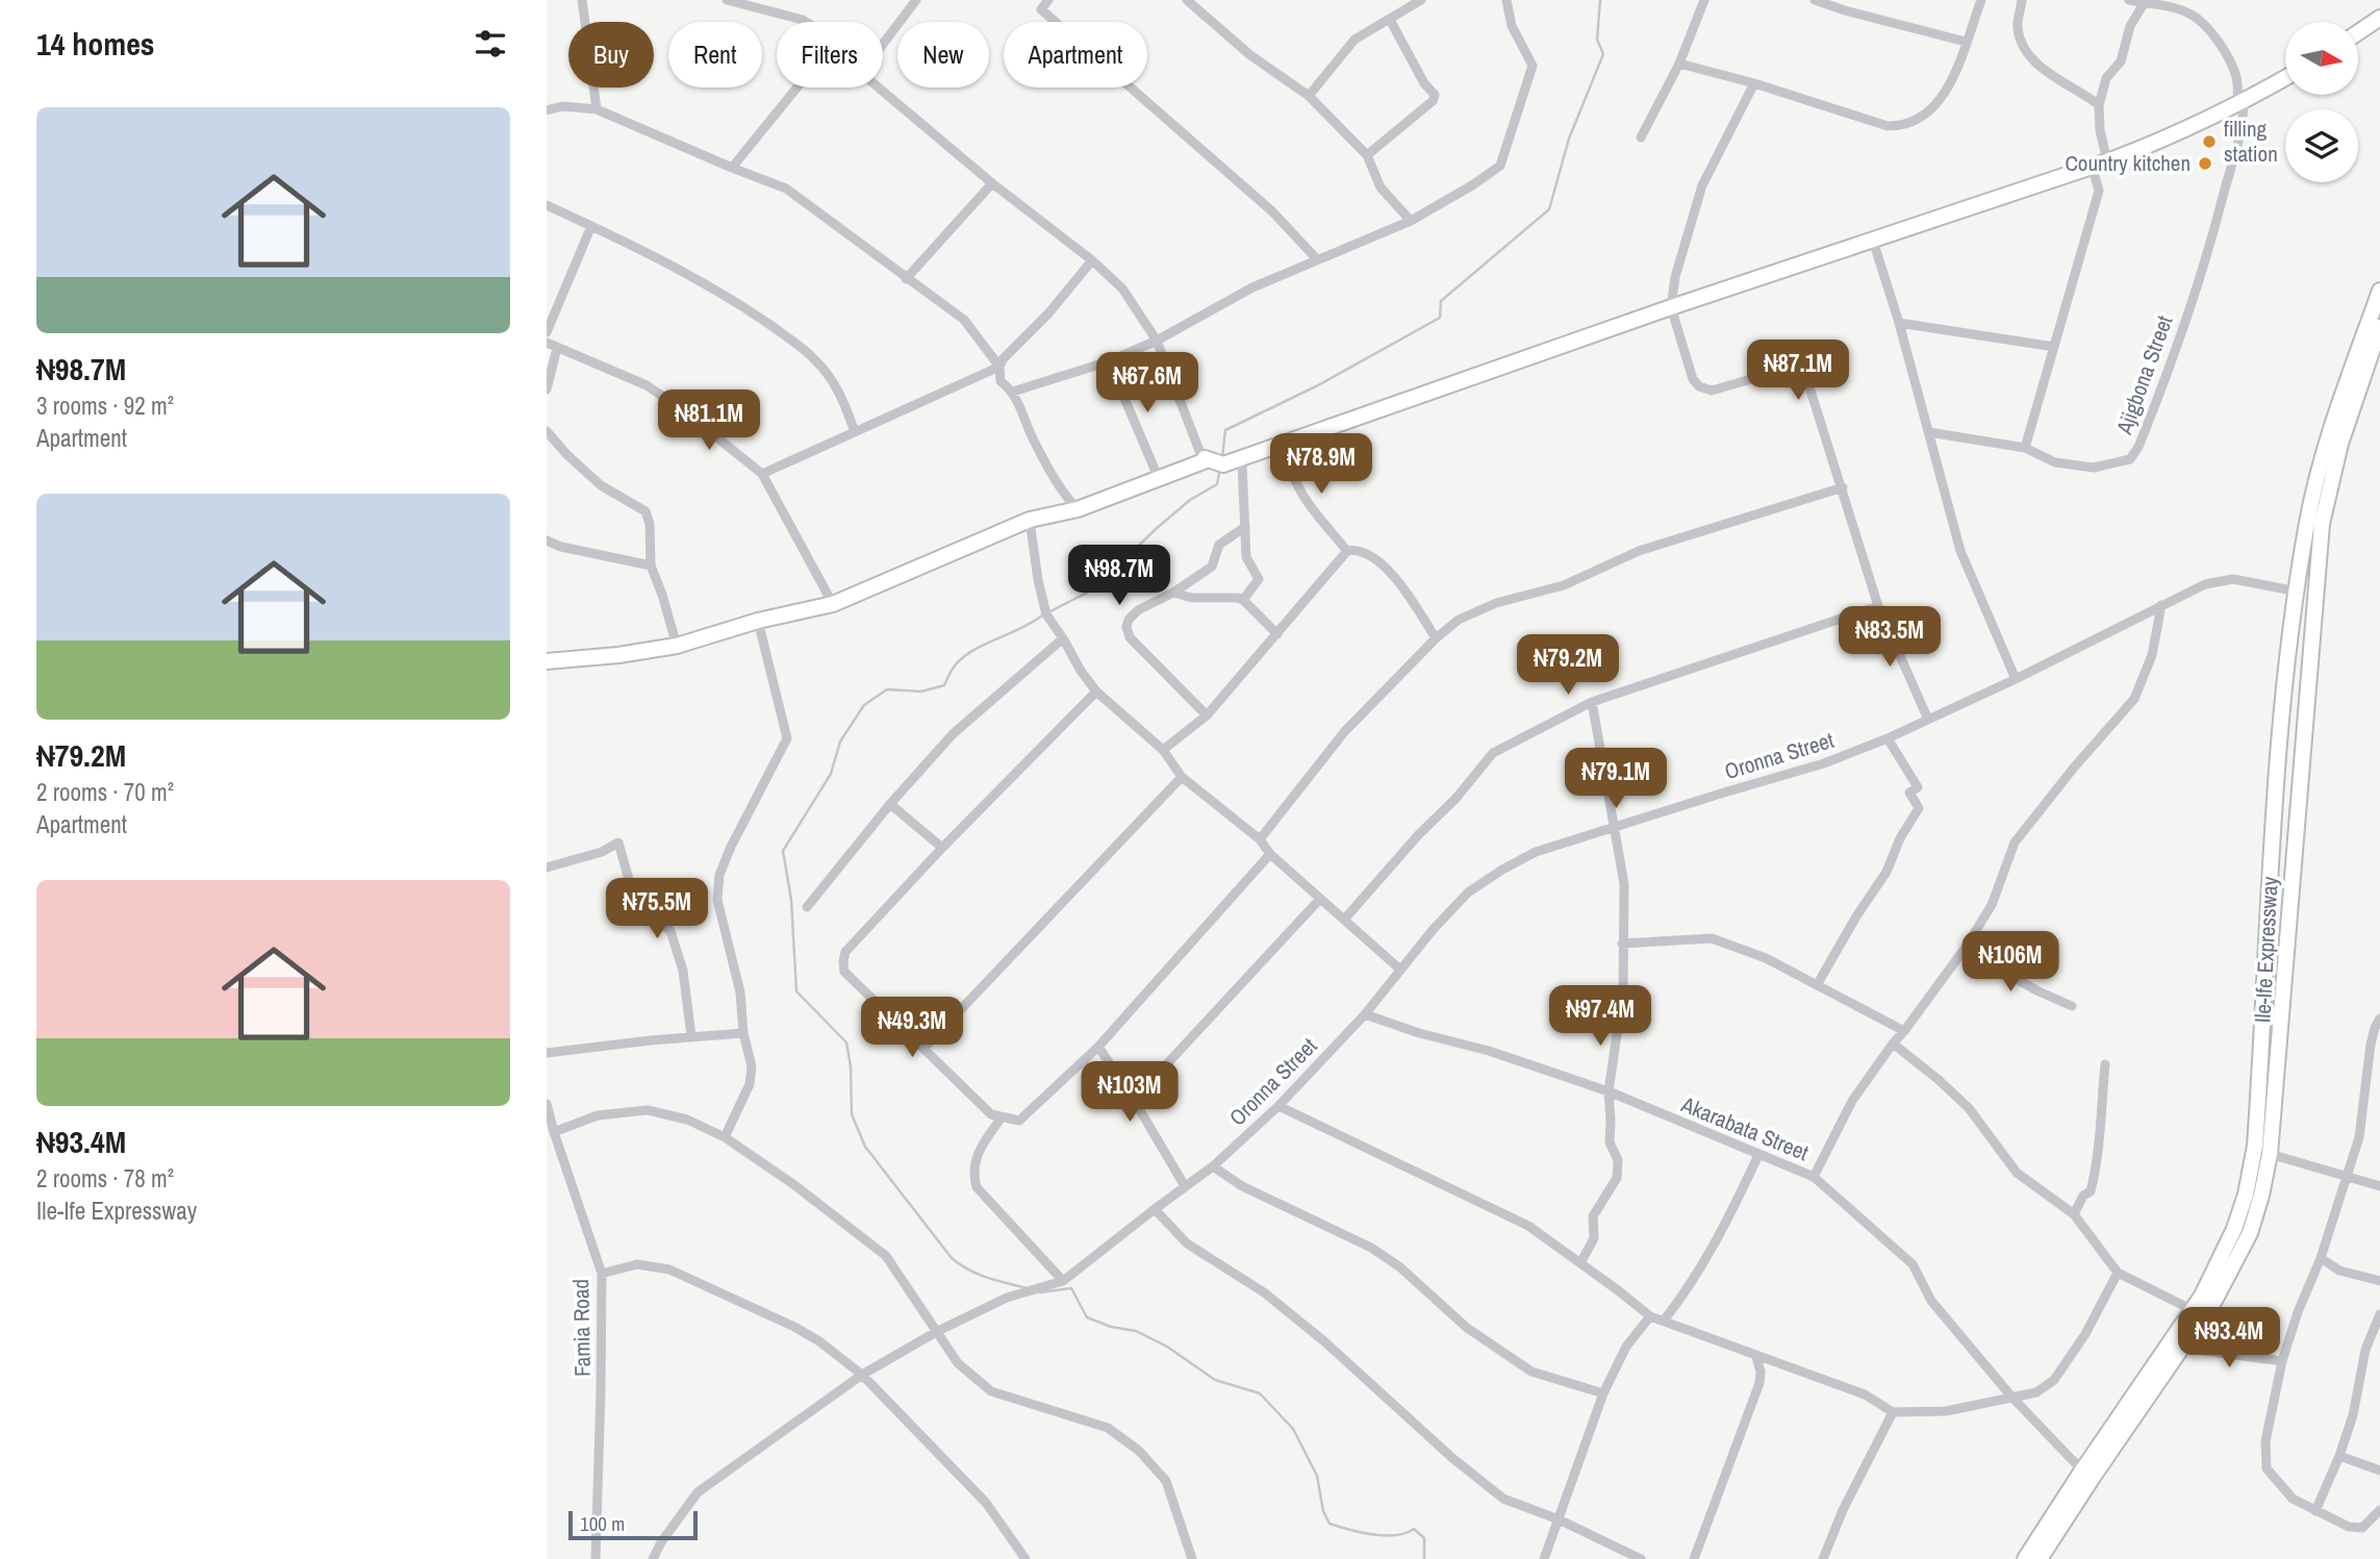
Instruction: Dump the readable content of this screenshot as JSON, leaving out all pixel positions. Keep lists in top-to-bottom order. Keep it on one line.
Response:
{"streets":{"main road":["Ile-Ife Expressway"],"street":["Ajigbona Street","Oronna Street","Akarabata Street","Famia Road"]},"crossings":[["Oronna Street","Ile-Ife Expressway"],["Oronna Street","Akarabata Street"],["Ile-Ife Expressway","Akarabata Street"]],"places":["filling station","Country kitchen"],"scale_bar":"100 m","north":"right","page":{"heading":"14 homes","chip":["Buy","Rent","Filters","New","Apartment"],"list":[{"name":"₦98.7M","note":"3 rooms · 92 m² · Apartment"},{"name":"₦79.2M","note":"2 rooms · 70 m² · Apartment"},{"name":"₦93.4M","note":"2 rooms · 78 m² · Ile-Ife Expressway"}],"price":["₦87.1M","₦67.6M","₦81.1M","₦78.9M","₦98.7M","₦83.5M","₦79.2M","₦79.1M","₦75.5M","₦106M","₦97.4M","₦49.3M","₦103M","₦93.4M"],"scale":"100 m"}}
